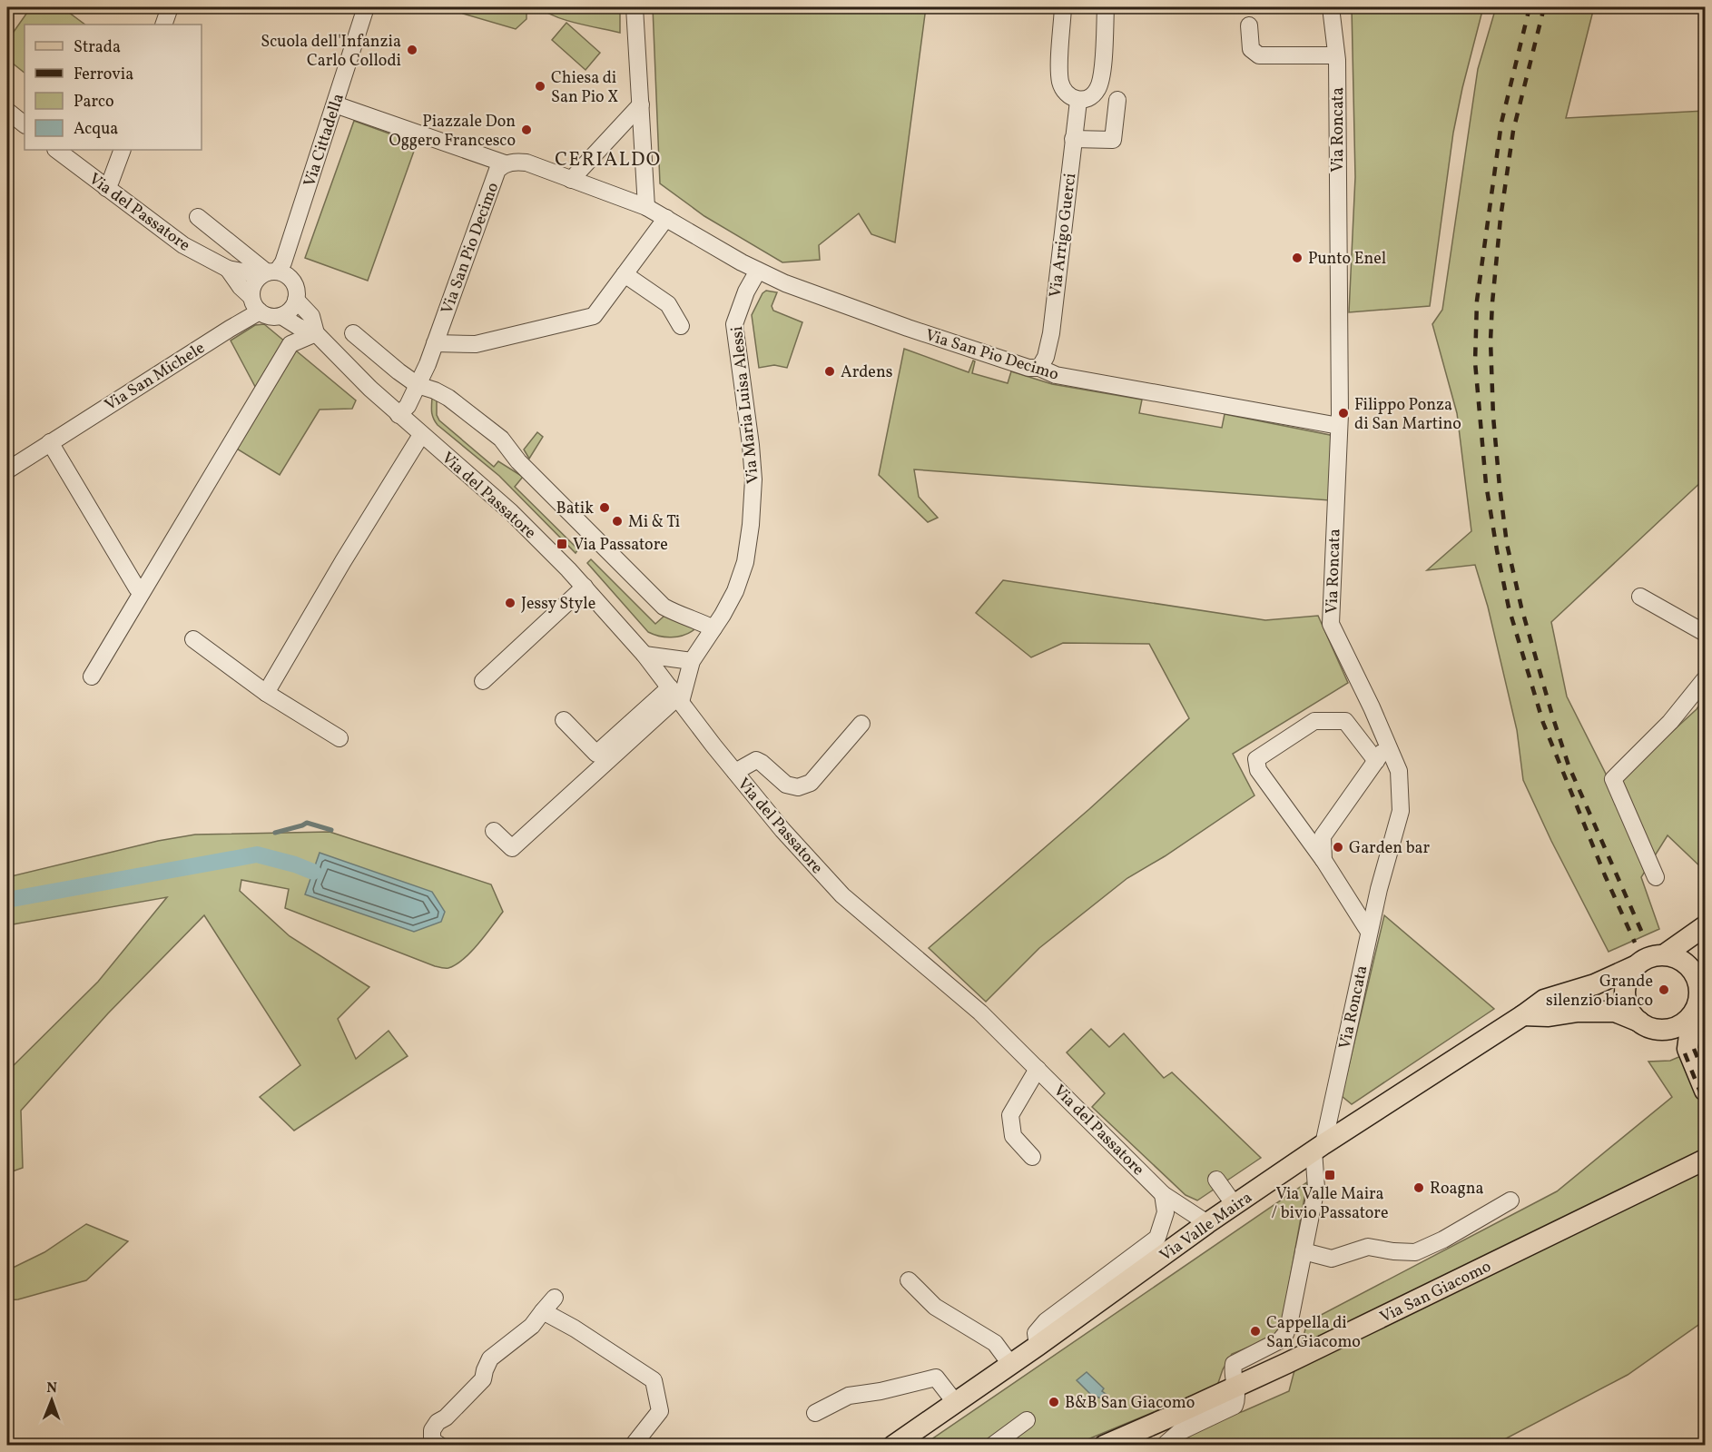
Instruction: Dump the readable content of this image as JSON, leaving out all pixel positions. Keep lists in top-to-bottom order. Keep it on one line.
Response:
{"streets":{"main road":["Via Valle Maira","Via San Giacomo"],"street":["Via Roncata","Via Cittadella","Via del Passatore","Via Arrigo Guerci","Via San Pio Decimo","Via San Michele","Via Maria Luisa Alessi"]},"crossings":[["Via Roncata","Via San Pio Decimo"],["Via Roncata","Via Valle Maira"],["Via Roncata","Via San Giacomo"],["Via Cittadella","Via del Passatore"],["Via Cittadella","Via San Michele"],["Via del Passatore","Via San Pio Decimo"],["Via del Passatore","Via San Michele"],["Via del Passatore","Via Maria Luisa Alessi"],["Via del Passatore","Via Valle Maira"],["Via Arrigo Guerci","Via San Pio Decimo"],["Via San Pio Decimo","Via Maria Luisa Alessi"]],"districts":["CERIALDO"],"places":{"other":["Scuola dell'Infanzia Carlo Collodi","Chiesa di San Pio X","Piazzale Don Oggero Francesco","Punto Enel","Ardens","Filippo Ponza di San Martino","Batik","Mi & Ti","Jessy Style","Garden bar","Grande silenzio bianco","Roagna","Cappella di San Giacomo","B&B San Giacomo"],"transit":["Via Passatore","Via Valle Maira / bivio Passatore"]},"legend":["Strada","Ferrovia","Parco","Acqua"],"north":"top"}
